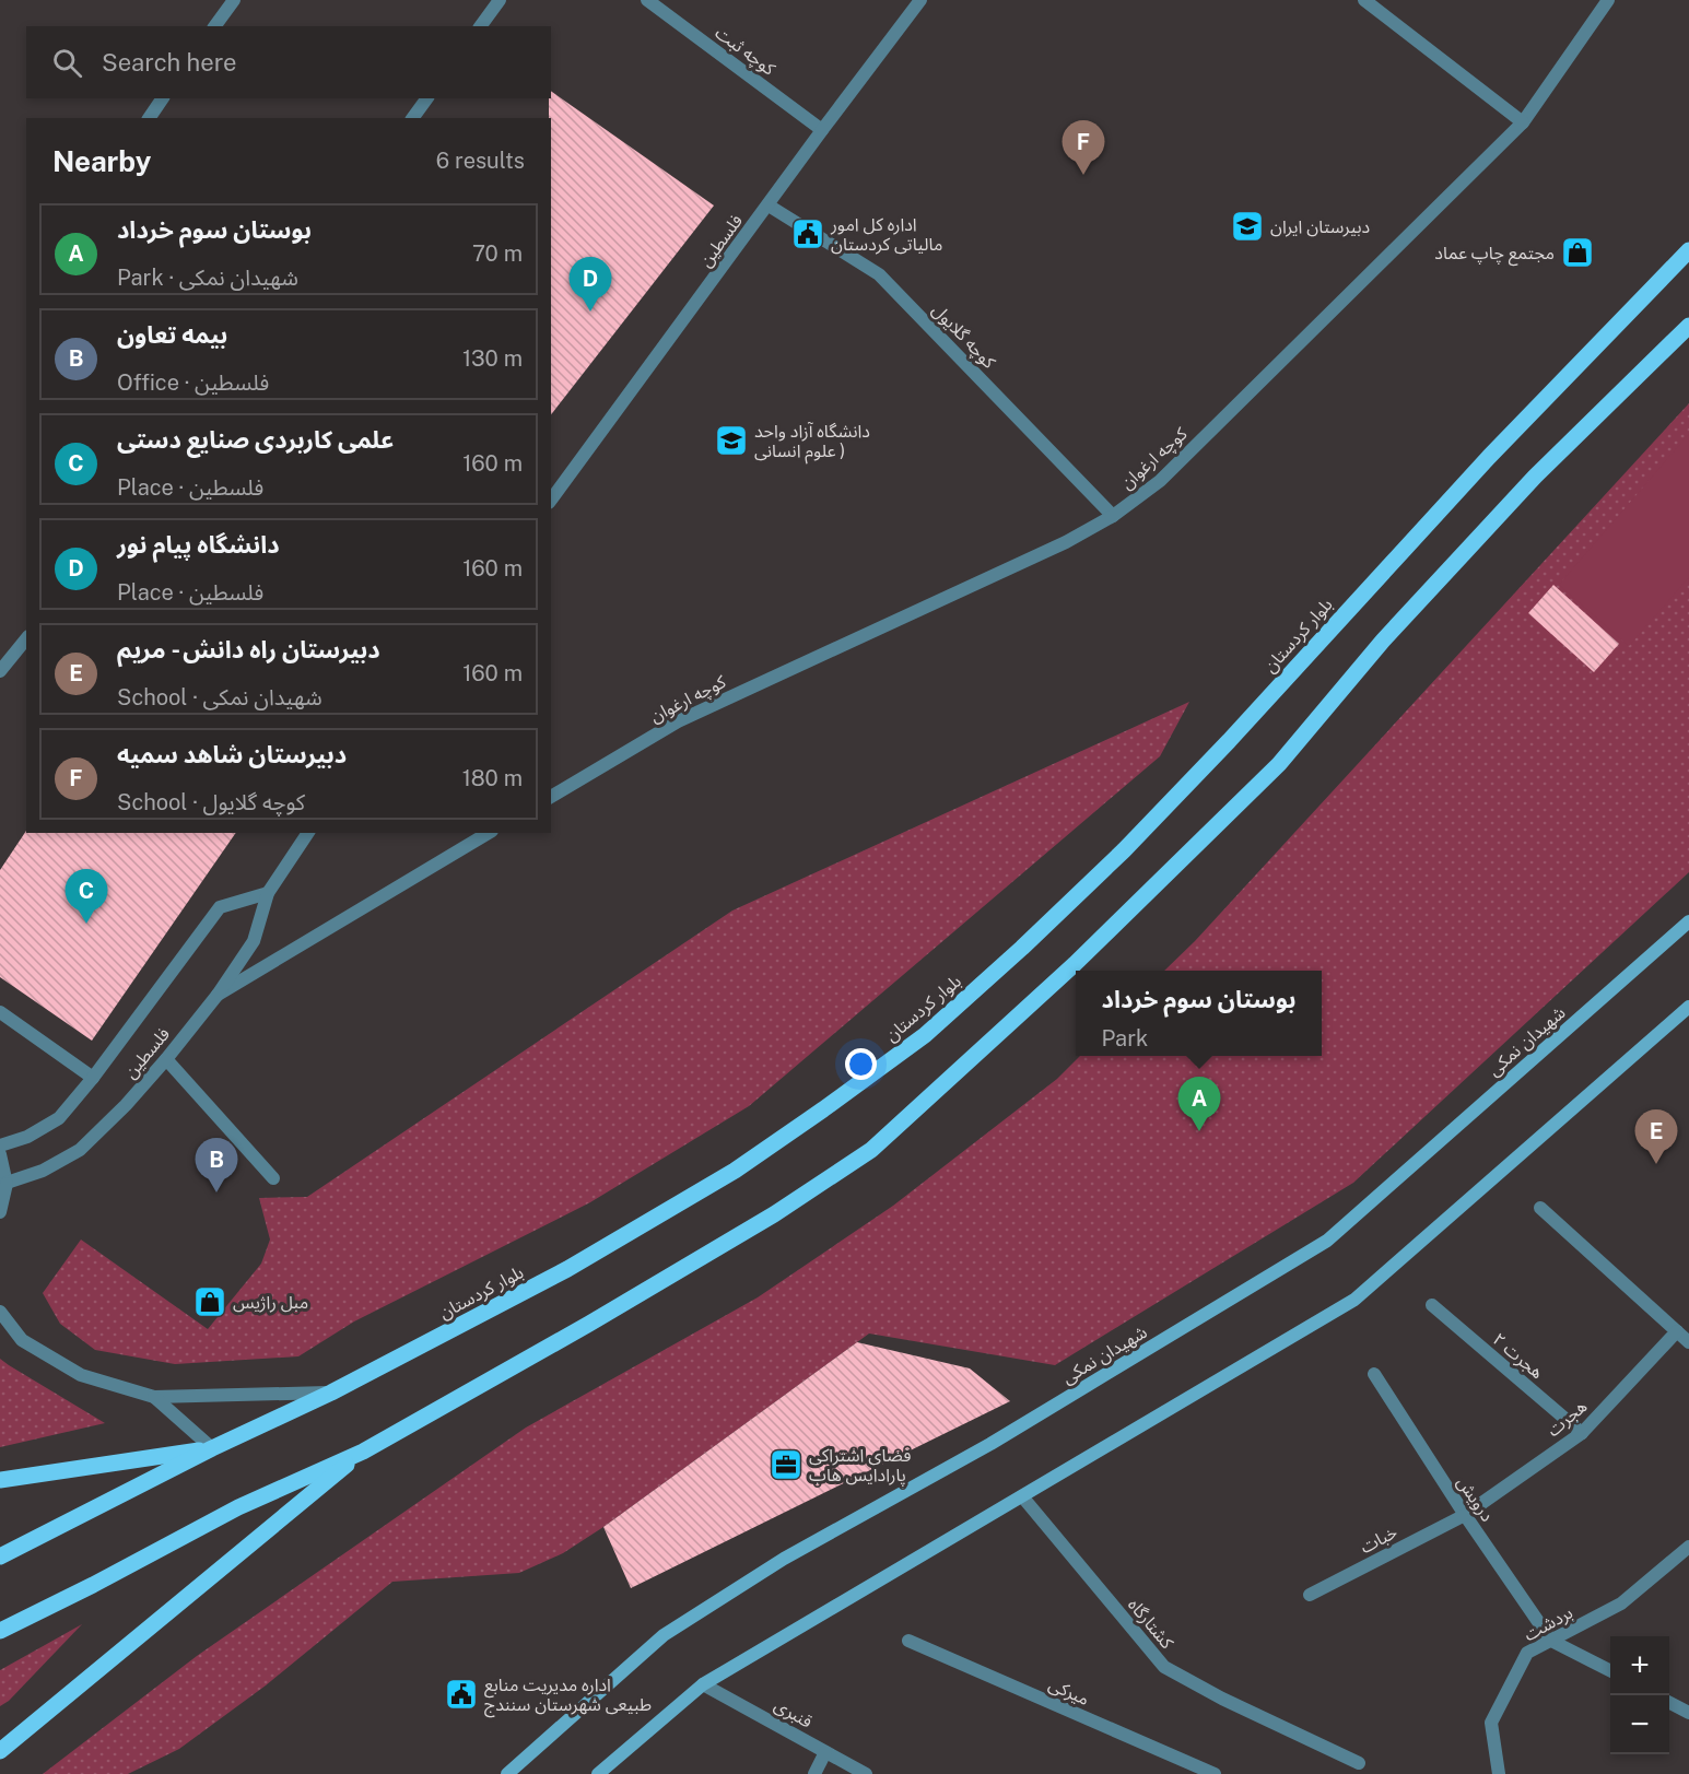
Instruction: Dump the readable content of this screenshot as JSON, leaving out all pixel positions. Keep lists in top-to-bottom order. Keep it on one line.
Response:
{"streets":{"main road":["بلوار کردستان","شهیدان نمکی"],"street":["کوچه ثبت","فلسطین","کوچه گلایول","کوچه ارغوان","هجرت ۲","هجرت","درویش","خبات","کشتارگاه","بردشت","میرکی","قنبری"]},"crossings":[["کوچه ثبت","فلسطین"],["فلسطین","کوچه گلایول"],["کوچه گلایول","کوچه ارغوان"],["هجرت ۲","هجرت"],["هجرت","درویش"],["هجرت","خبات"],["درویش","خبات"],["درویش","بردشت"]],"places":{"school or university":["دبیرستان ایران","دانشگاه آزاد واحد علوم انسانی )"],"public building":["اداره کل امور مالیاتی کردستان","اداره مدیریت منابع طبیعی شهرستان سنندج"],"shop":["مجتمع چاپ عماد","مبل راژیس"],"office":["فضای اشتراکی پارادایس هاب"]},"page":{"search":"Search here","heading":["Nearby","6 results"],"pins":["F","D","C","A","E","B"],"list":[{"mark":"A","name":"بوستان سوم خرداد","note":"Park · شهیدان نمکی","value":"70 m"},{"mark":"B","name":"بیمه تعاون","note":"Office · فلسطین","value":"130 m"},{"mark":"C","name":"علمی کاربردی صنایع دستی","note":"Place · فلسطین","value":"160 m"},{"mark":"D","name":"دانشگاه پیام نور","note":"Place · فلسطین","value":"160 m"},{"mark":"E","name":"دبیرستان راه دانش - مریم","note":"School · شهیدان نمکی","value":"160 m"},{"mark":"F","name":"دبیرستان شاهد سمیه","note":"School · کوچه گلایول","value":"180 m"}],"popup":["بوستان سوم خرداد","Park"],"map_buttons":["+","−"]}}
